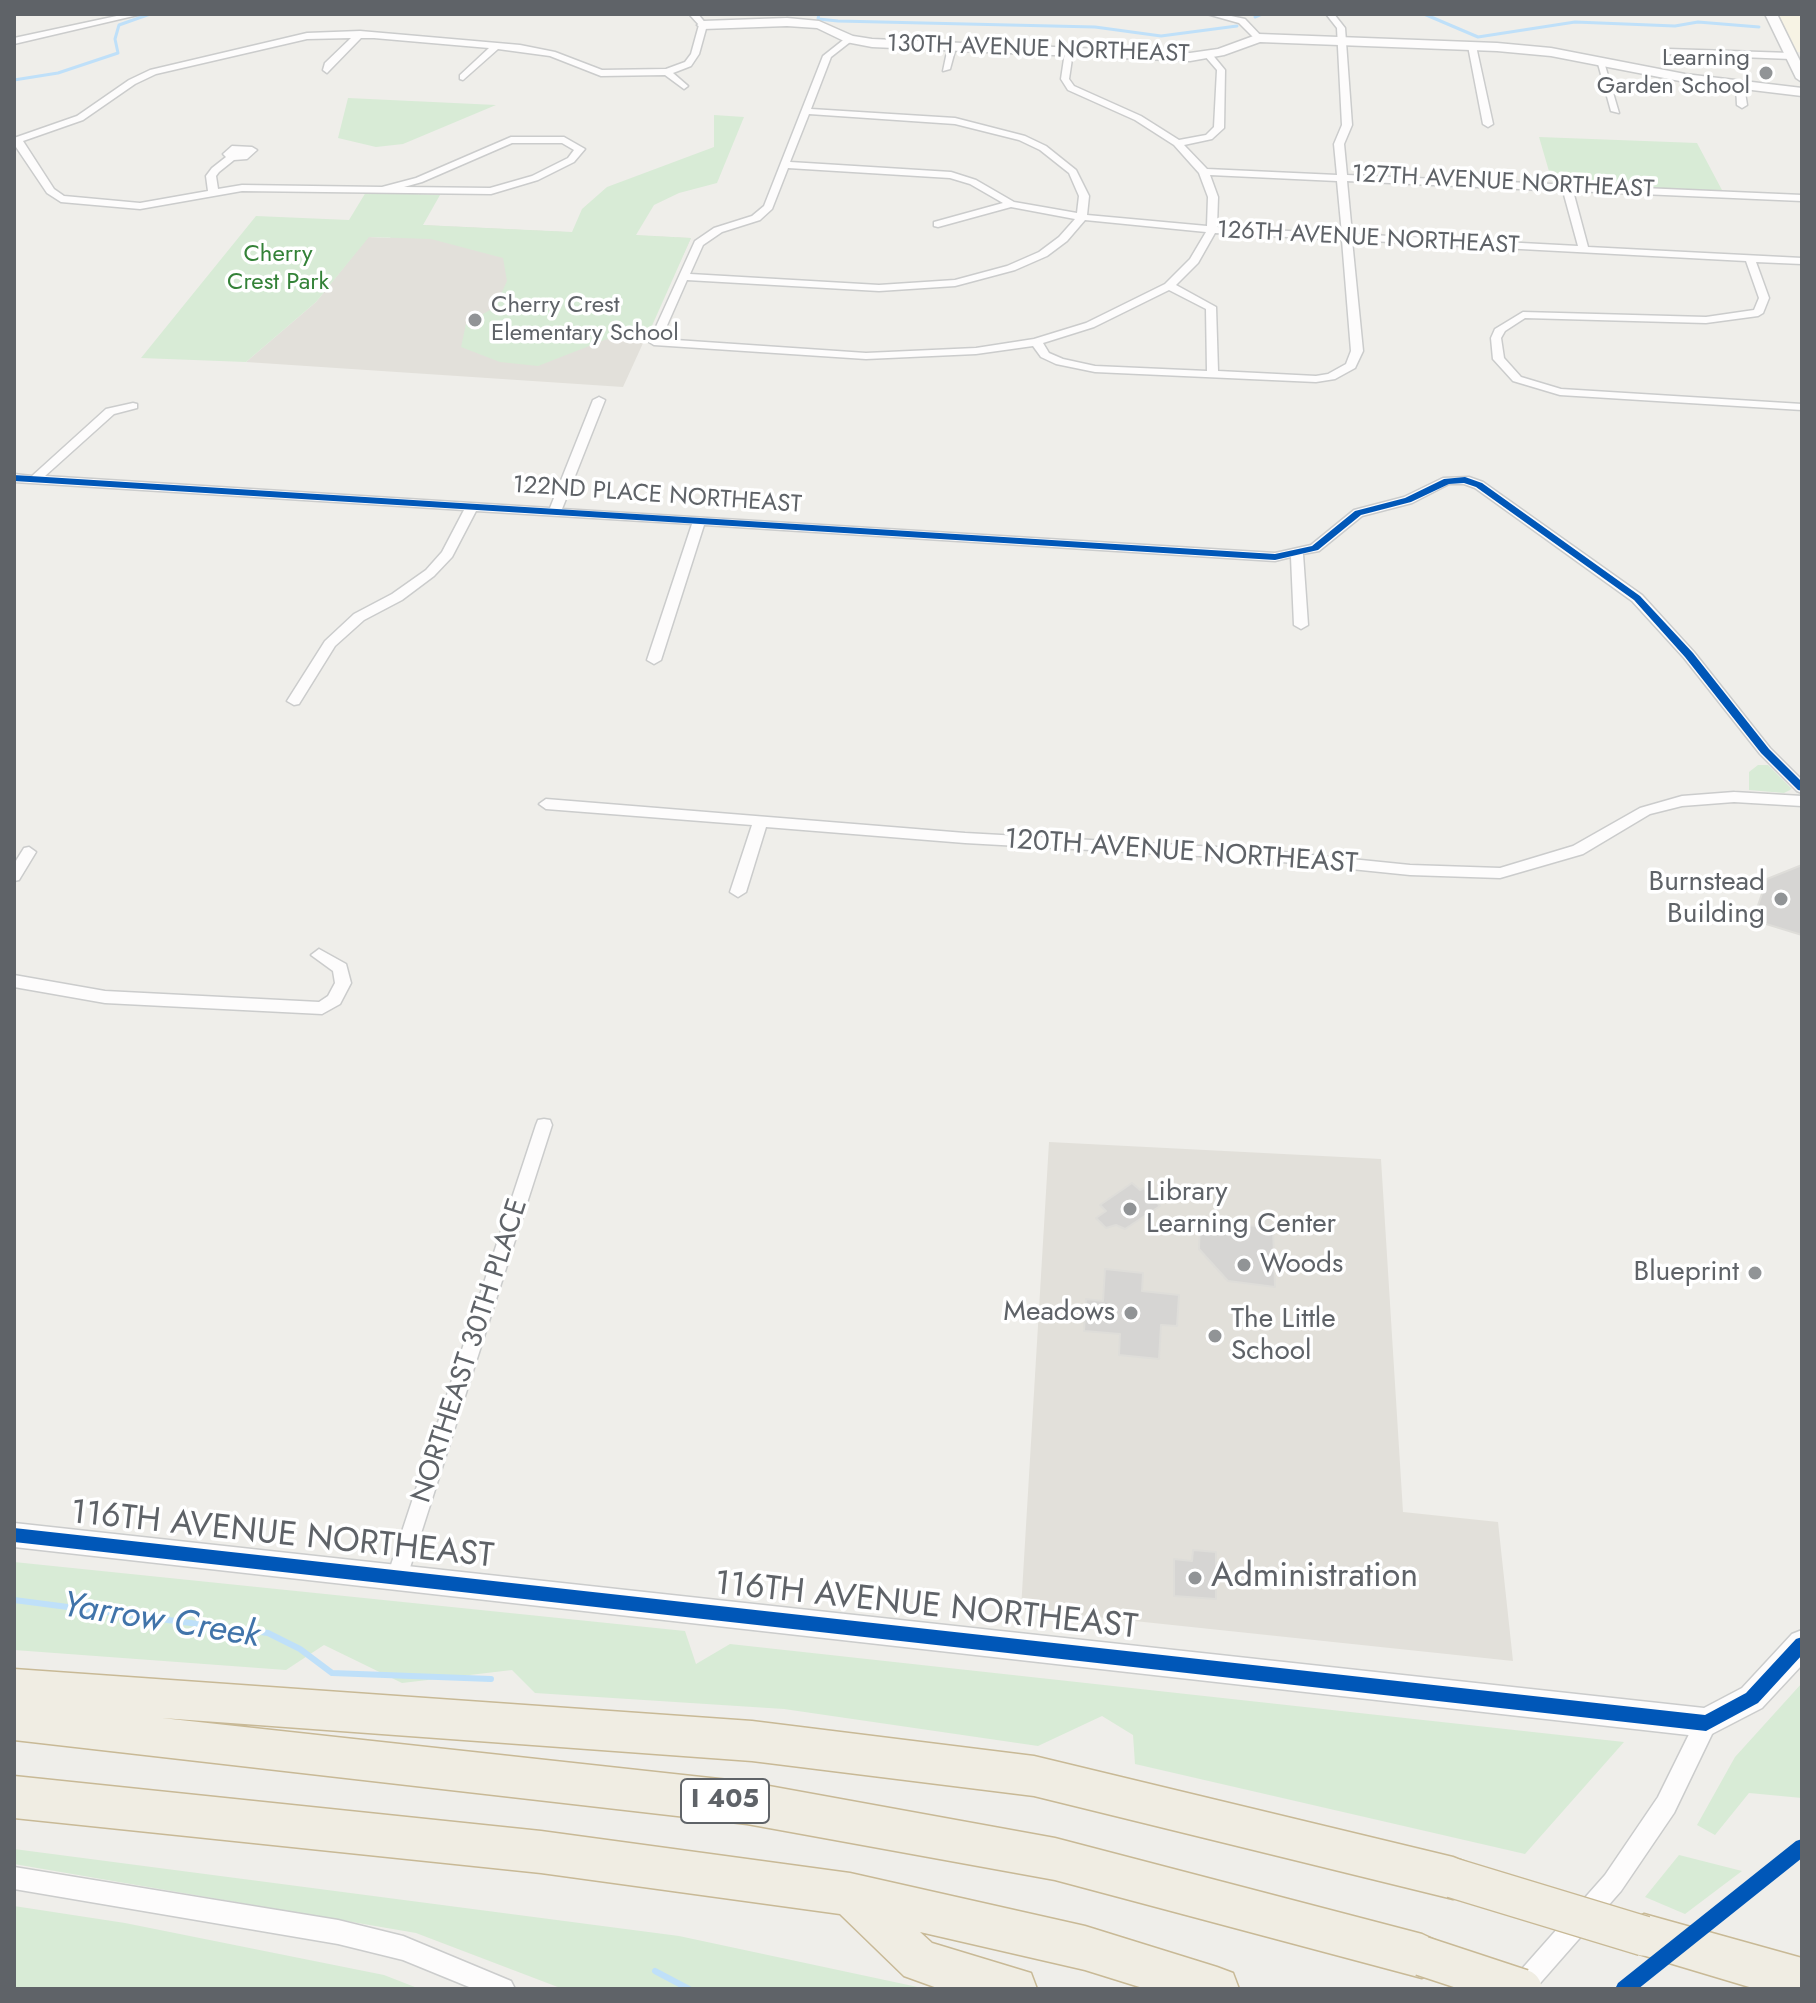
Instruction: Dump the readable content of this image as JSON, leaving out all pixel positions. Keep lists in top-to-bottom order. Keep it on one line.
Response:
{"streets":{"highway":["I 405"],"street":["130TH AVENUE NORTHEAST","127TH AVENUE NORTHEAST","126TH AVENUE NORTHEAST","122ND PLACE NORTHEAST","120TH AVENUE NORTHEAST","NORTHEAST 30TH PLACE","116TH AVENUE NORTHEAST"]},"crossings":[["NORTHEAST 30TH PLACE","116TH AVENUE NORTHEAST"]],"water":["Yarrow Creek"],"parks":["Cherry Crest Park"],"places":["Learning Garden School","Cherry Crest Elementary School","Burnstead Building","Library Learning Center","Woods","Blueprint","Meadows","The Little School","Administration"]}
